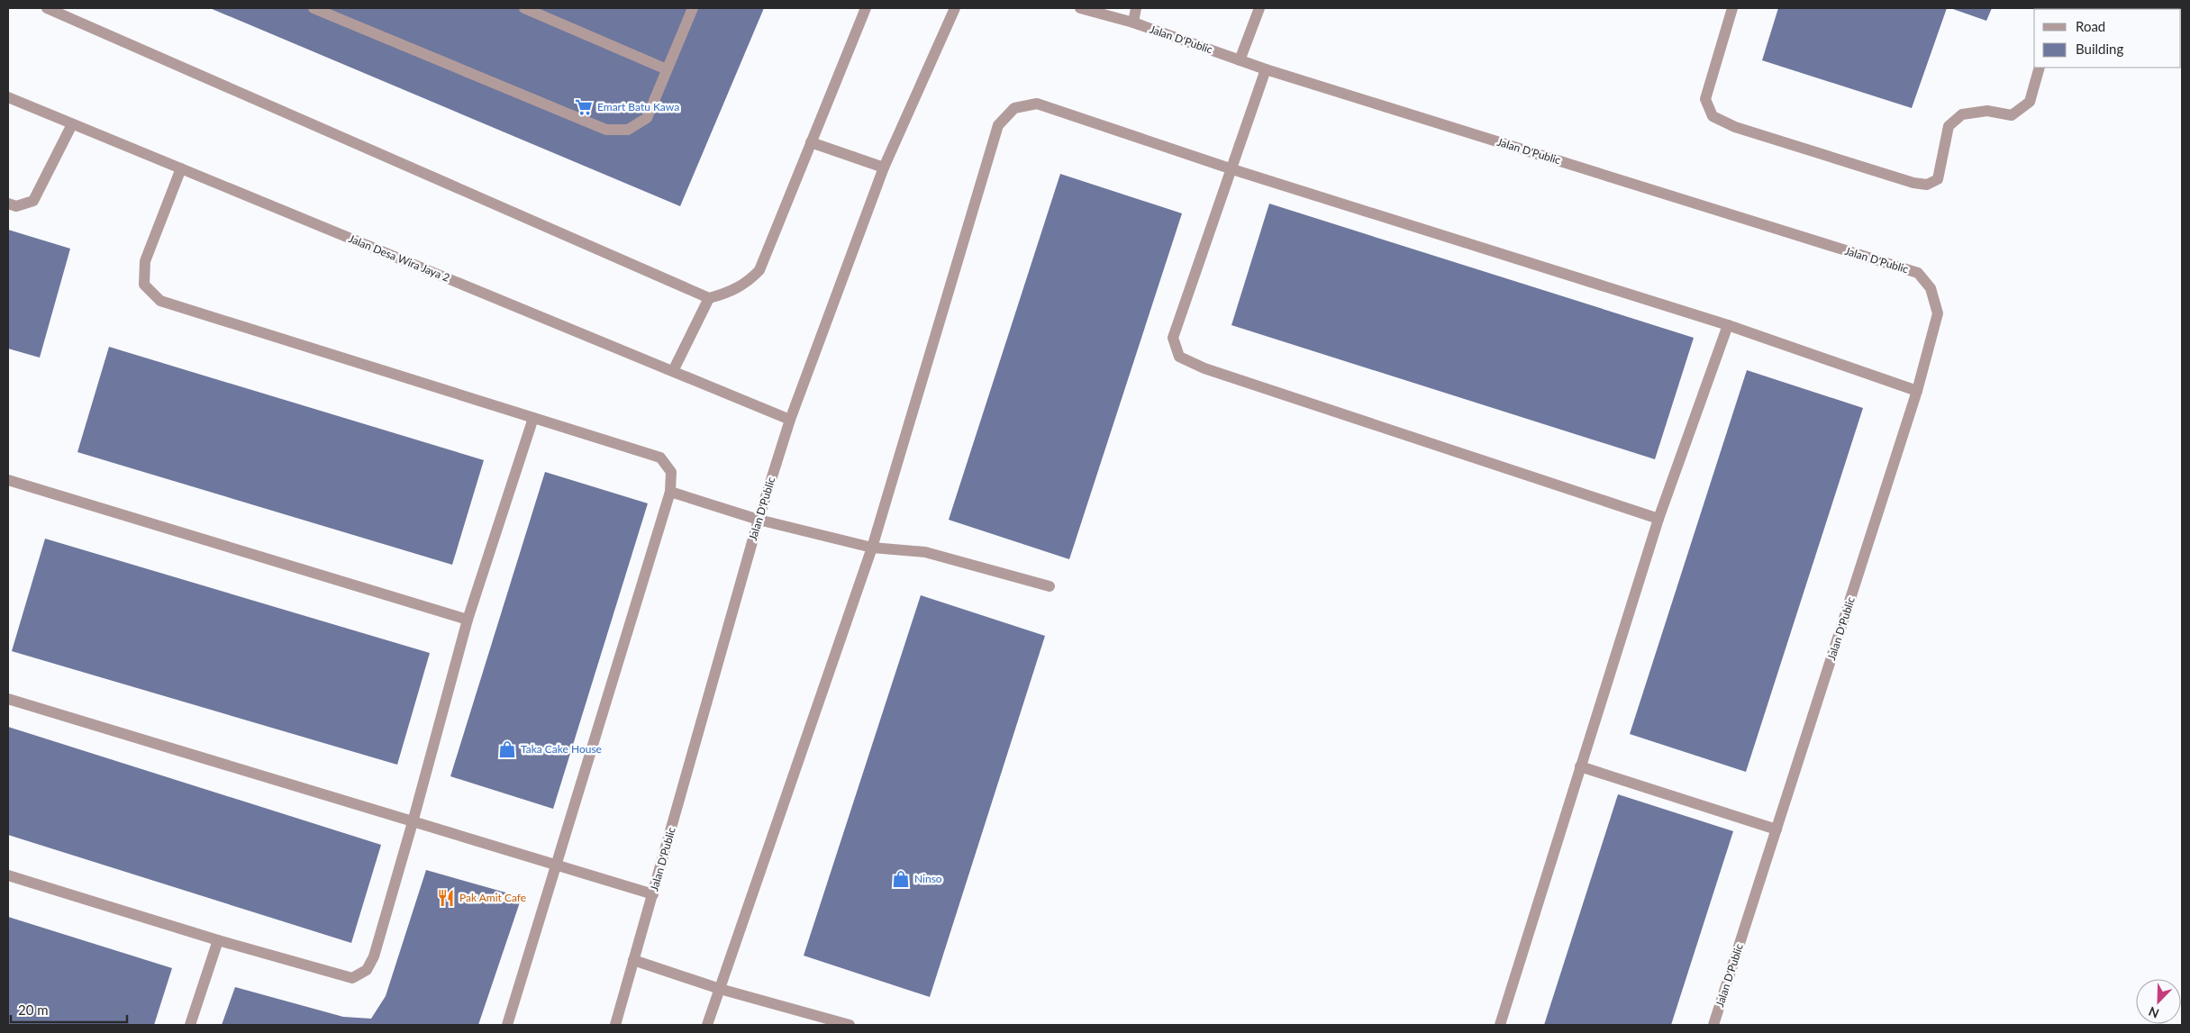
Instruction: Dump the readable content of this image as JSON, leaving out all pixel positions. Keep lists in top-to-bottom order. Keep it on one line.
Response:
{"streets":{"street":["Jalan D'Public","Jalan Desa Wira Jaya 2"]},"crossings":[["Jalan D'Public","Jalan Desa Wira Jaya 2"]],"places":{"supermarket":["Emart Batu Kawa"],"shop":["Taka Cake House","Ninso"],"restaurant":["Pak Amit Cafe"]},"legend":["Road","Building"],"scale_bar":"20 m","north":"bottom left"}
